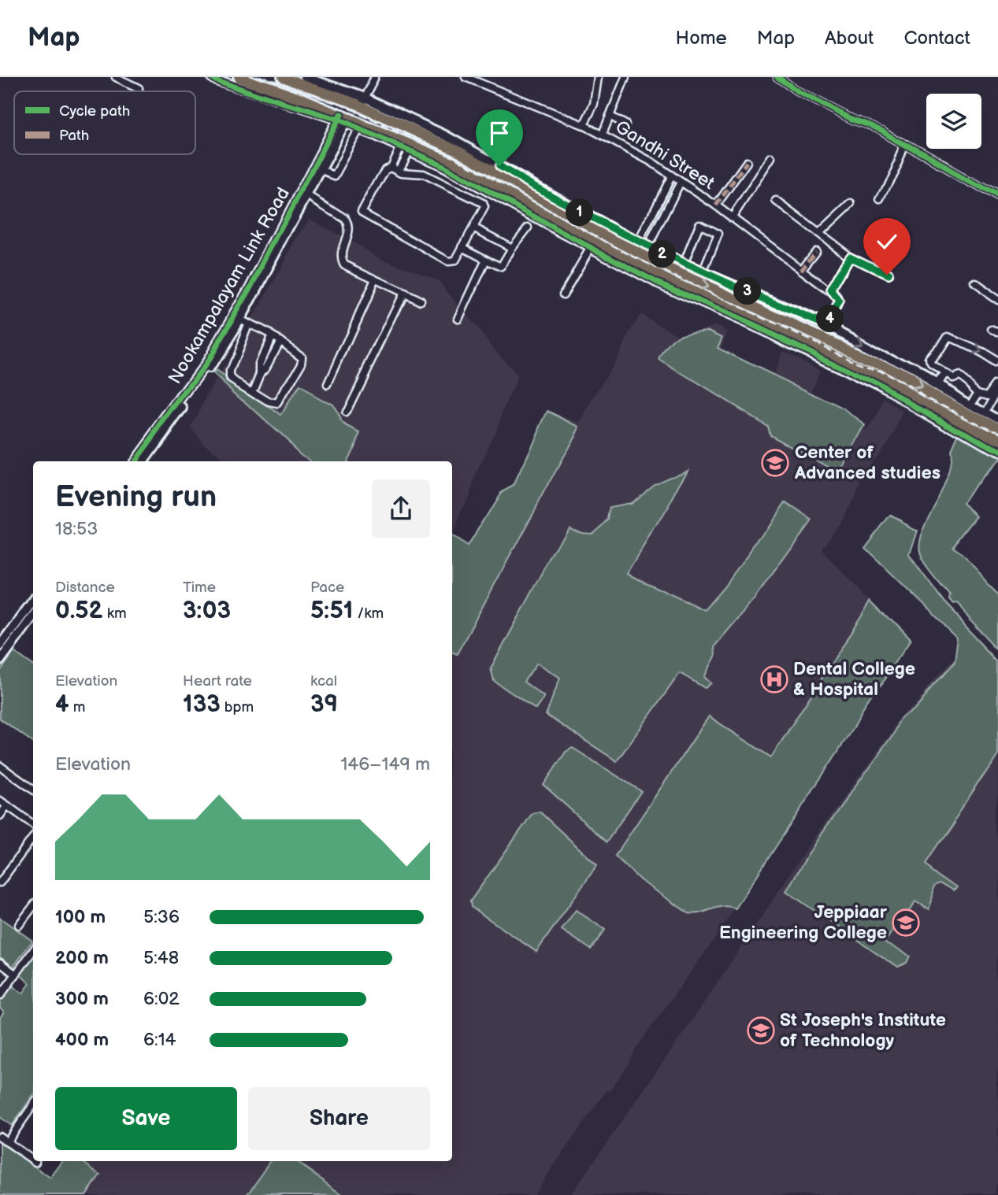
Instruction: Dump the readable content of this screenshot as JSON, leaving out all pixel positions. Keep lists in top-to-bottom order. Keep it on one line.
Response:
{"streets":{"street":["Gandhi Street","Nookampalayam Link Road"]},"places":{"school or university":["Center of Advanced studies","Jeppiaar Engineering College","St Joseph's Institute of Technology"],"hospital":["Dental College & Hospital"]},"legend":["Cycle path","Path"],"page":{"header":"Map","nav":["Home","Map","About","Contact"],"pins":["1","2","3","4"],"heading":["Evening run","18:53"],"stats":[["Distance","0.52 km"],["Time","3:03"],["Pace","5:51 /km"],["Elevation","4 m"],["Heart rate","133 bpm"],["kcal","39"]],"chart":["Elevation","146–149 m"],"list":[{"name":"100 m","note":"5:36"},{"name":"200 m","note":"5:48"},{"name":"300 m","note":"6:02"},{"name":"400 m","note":"6:14"}],"buttons":["Save","Share"]}}
